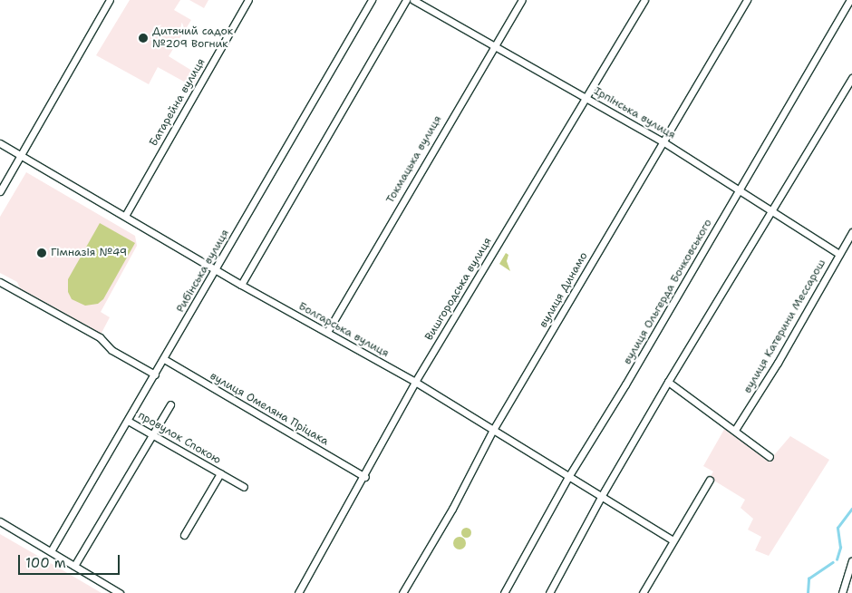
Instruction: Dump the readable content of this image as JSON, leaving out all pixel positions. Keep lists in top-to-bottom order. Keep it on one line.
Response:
{"streets":{"street":["Батарейна вулиця","Ірпінська вулиця","Токмацька вулиця","Рибінська вулиця","Вишгородська вулиця","вулиця Динамо","вулиця Ольгерда Бочковського","вулиця Катерини Мессарош","Болгарська вулиця","вулиця Омеляна Пріцака","провулок Спокою"]},"crossings":[["Батарейна вулиця","Болгарська вулиця"],["Ірпінська вулиця","Токмацька вулиця"],["Ірпінська вулиця","Вишгородська вулиця"],["Ірпінська вулиця","вулиця Динамо"],["Ірпінська вулиця","вулиця Ольгерда Бочковського"],["Ірпінська вулиця","вулиця Катерини Мессарош"],["Токмацька вулиця","Болгарська вулиця"],["Рибінська вулиця","Болгарська вулиця"],["Рибінська вулиця","вулиця Омеляна Пріцака"],["Рибінська вулиця","провулок Спокою"],["Вишгородська вулиця","Болгарська вулиця"],["Вишгородська вулиця","вулиця Омеляна Пріцака"],["вулиця Динамо","Болгарська вулиця"],["вулиця Ольгерда Бочковського","Болгарська вулиця"]],"places":["Дитячий садок №209 Вогник","Гімназія №49"],"scale_bar":"100 m"}
